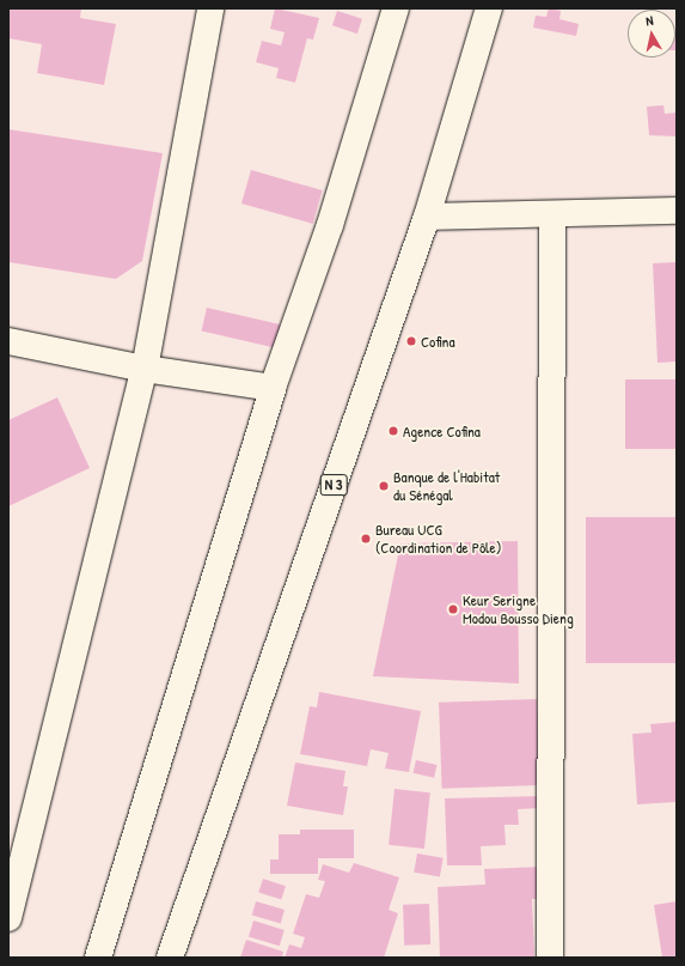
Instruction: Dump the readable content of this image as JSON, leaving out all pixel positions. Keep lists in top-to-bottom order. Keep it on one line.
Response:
{"streets":{"street":["N 3"]},"places":["Cofina","Agence Cofina","Banque de l'Habitat du Sénégal","Bureau UCG (Coordination de Pôle)","Keur Serigne Modou Bousso Dieng"],"north":"top"}
